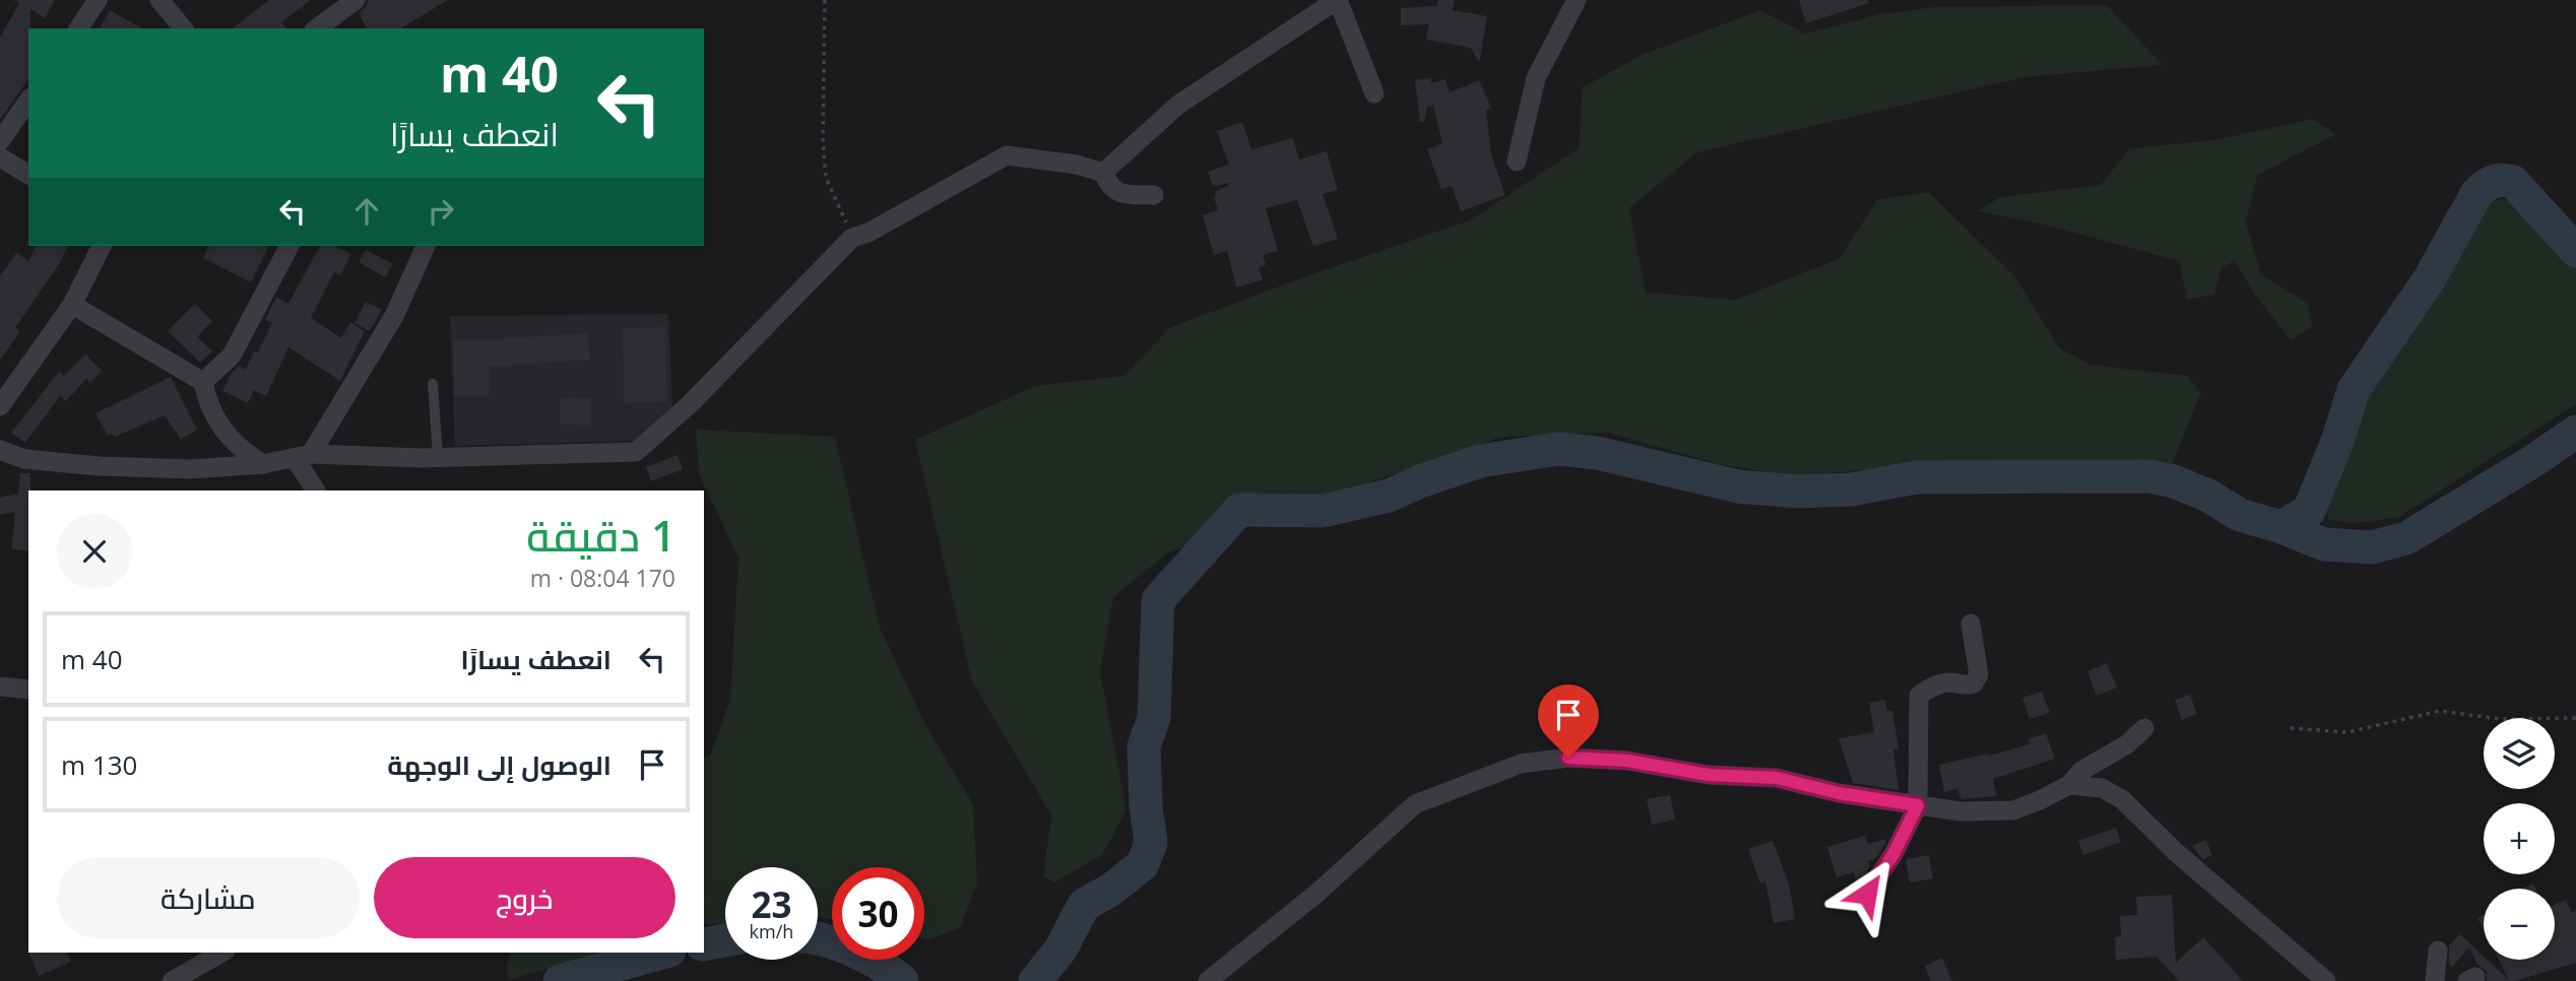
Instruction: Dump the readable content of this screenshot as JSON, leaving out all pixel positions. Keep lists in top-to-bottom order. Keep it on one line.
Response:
{"page":{"turn":["40 m","انعطف يسارًا"],"heading":["1 دقيقة","170 m · 08:04"],"list":[{"name":"انعطف يسارًا","value":"40 m"},{"name":"الوصول إلى الوجهة","value":"130 m"}],"map_buttons":["+","−"],"buttons":["خروج","مشاركة"],"speed":"23 km/h","limit":"30"}}
